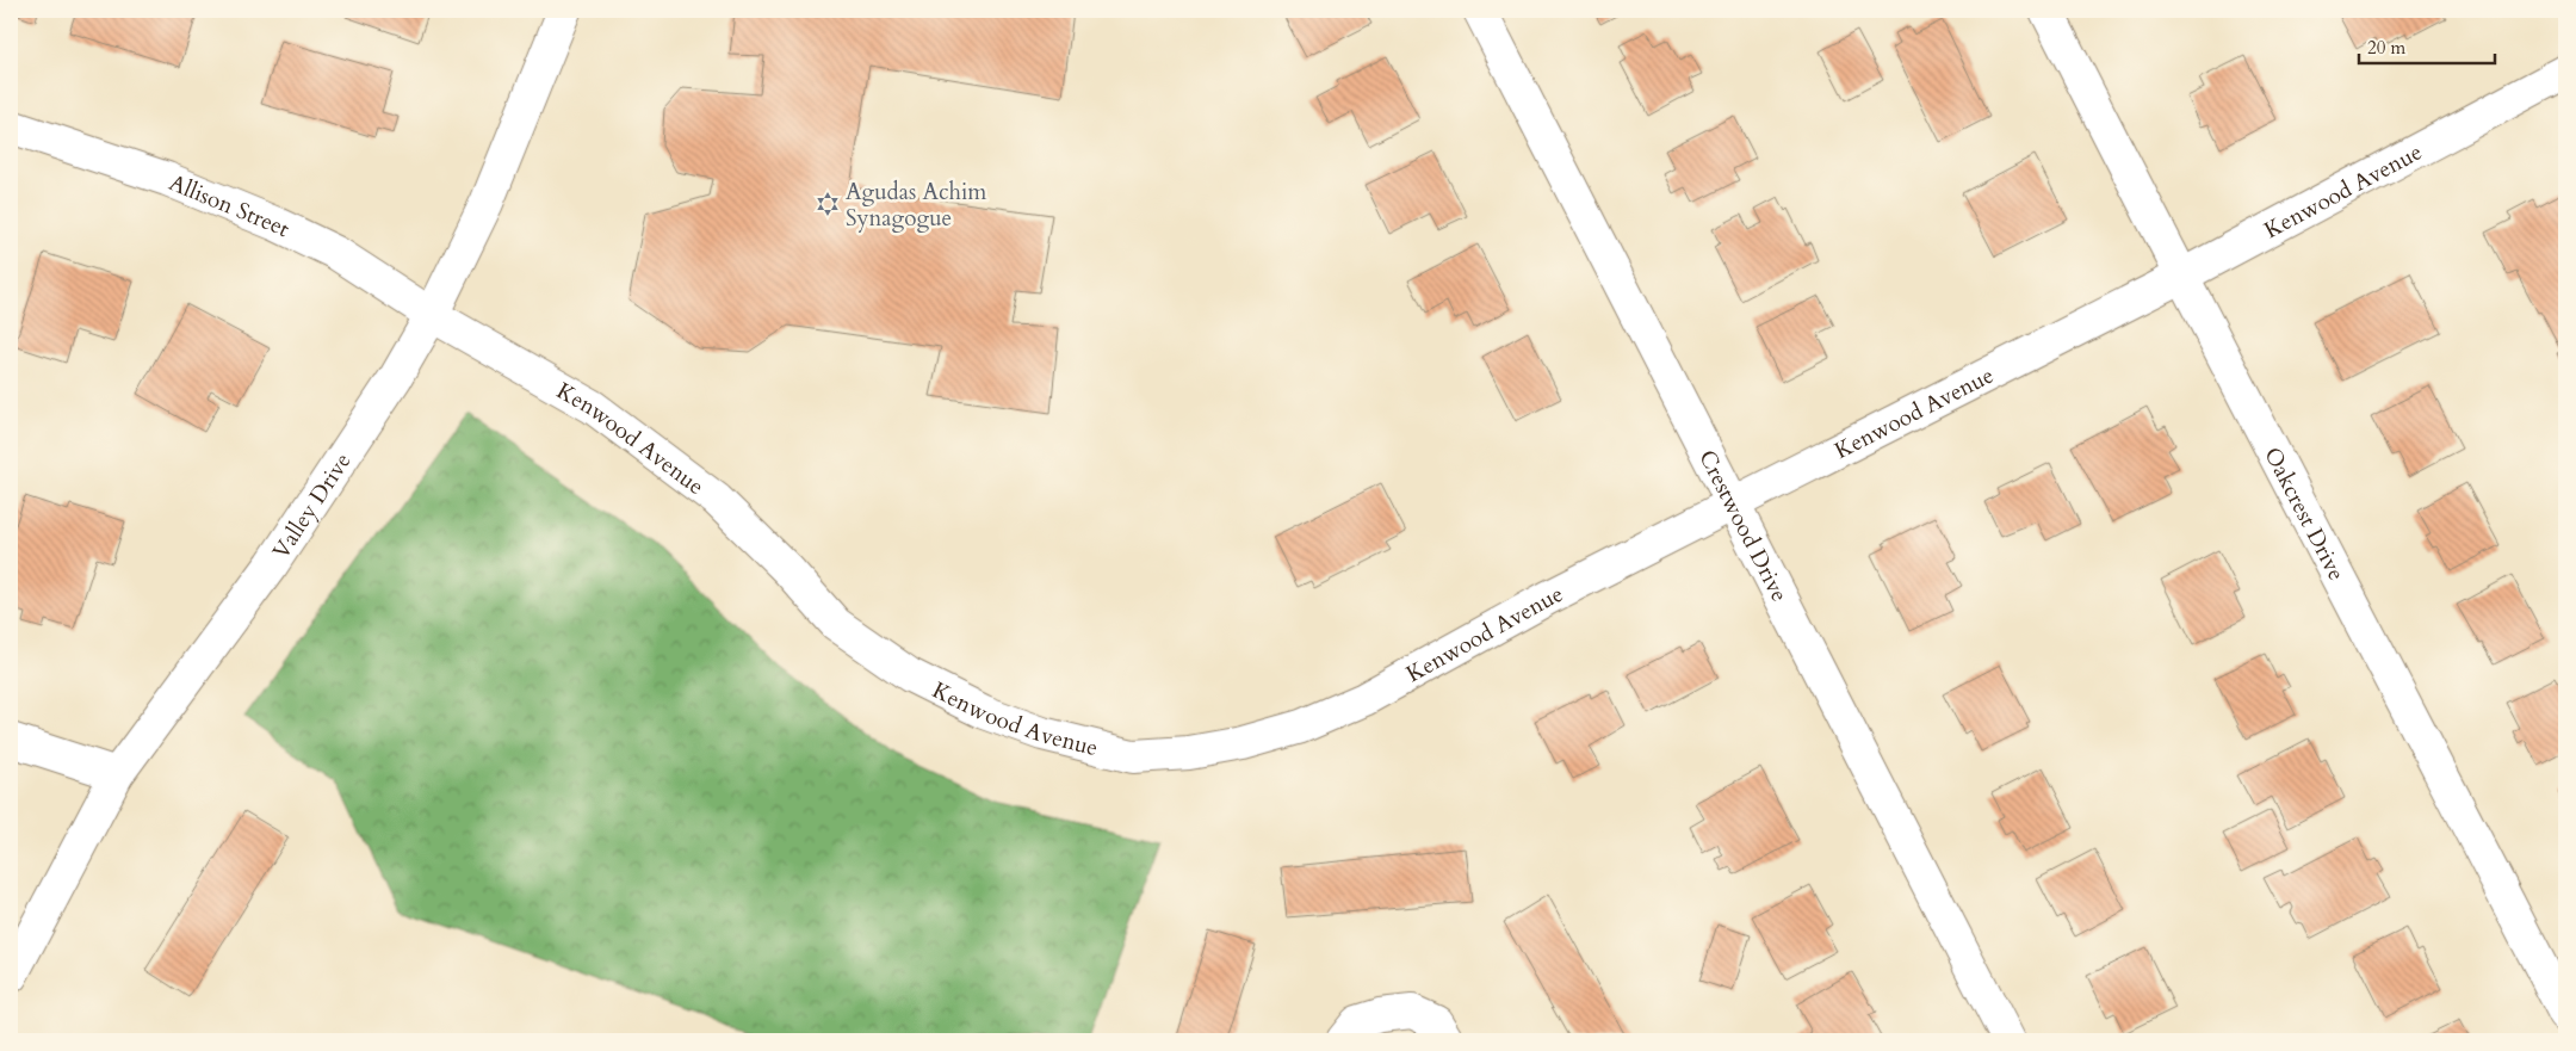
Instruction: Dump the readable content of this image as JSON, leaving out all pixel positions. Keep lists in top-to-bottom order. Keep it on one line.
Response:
{"streets":{"street":["Kenwood Avenue","Allison Street","Valley Drive","Oakcrest Drive","Crestwood Drive"]},"crossings":[["Kenwood Avenue","Allison Street"],["Kenwood Avenue","Valley Drive"],["Kenwood Avenue","Oakcrest Drive"],["Kenwood Avenue","Crestwood Drive"],["Allison Street","Valley Drive"]],"places":{"synagogue":["Agudas Achim Synagogue"]},"scale_bar":"20 m"}
